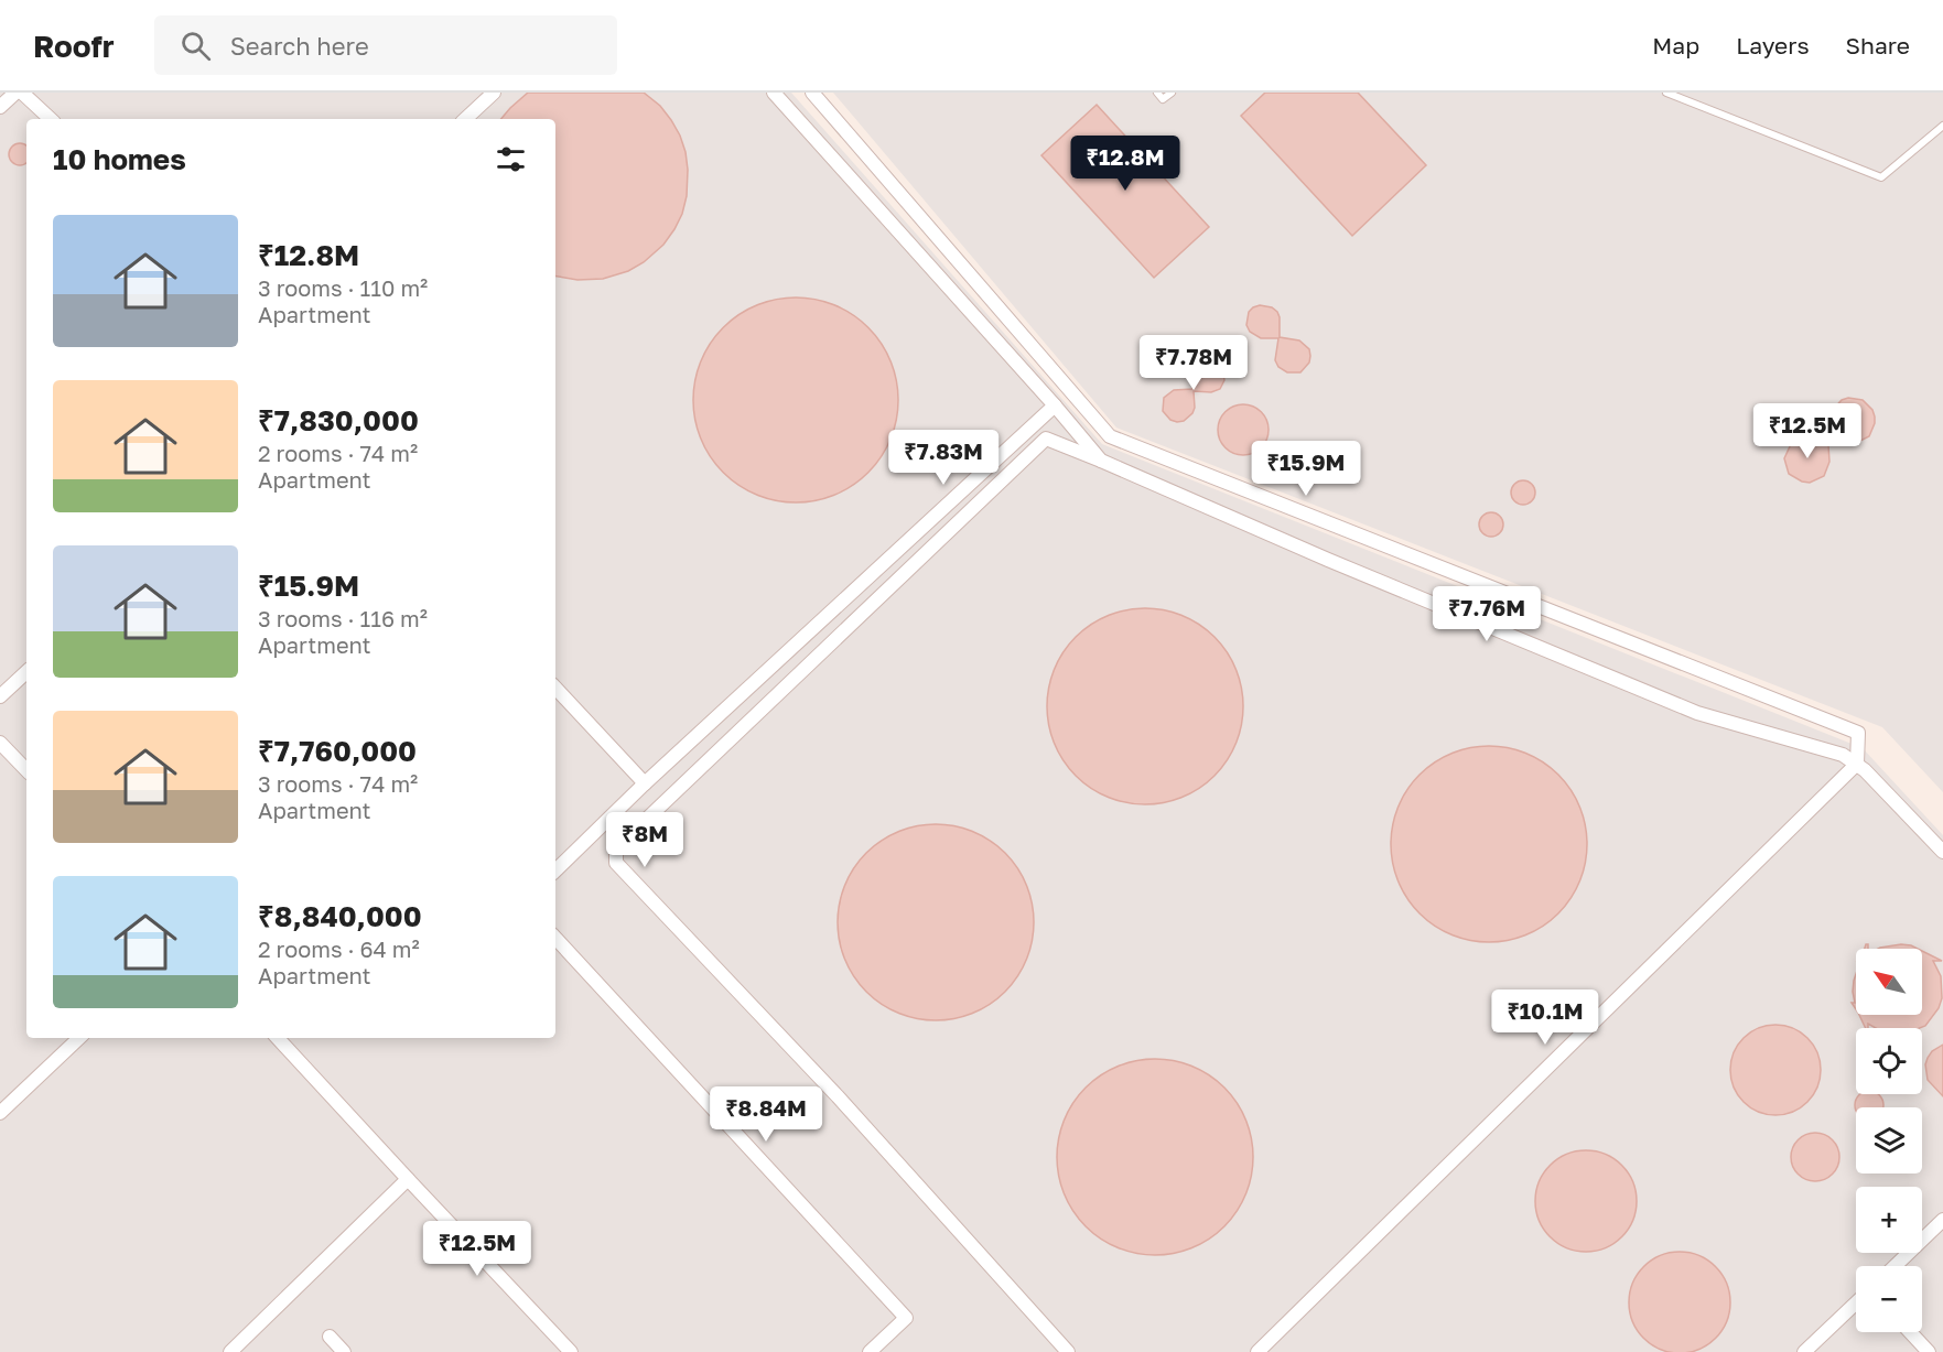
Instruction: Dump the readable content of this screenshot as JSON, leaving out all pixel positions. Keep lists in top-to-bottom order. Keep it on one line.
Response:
{"north":"top left","page":{"header":"Roofr","search":"Search here","nav":["Map","Layers","Share"],"heading":"10 homes","price":["₹12.8M","₹7.78M","₹12.5M","₹7.83M","₹15.9M","₹7.76M","₹8M","₹10.1M","₹8.84M","₹12.5M"],"list":[{"name":"₹12.8M","note":"3 rooms · 110 m² · Apartment"},{"name":"₹7,830,000","note":"2 rooms · 74 m² · Apartment"},{"name":"₹15.9M","note":"3 rooms · 116 m² · Apartment"},{"name":"₹7,760,000","note":"3 rooms · 74 m² · Apartment"},{"name":"₹8,840,000","note":"2 rooms · 64 m² · Apartment"}],"map_buttons":["+","−"]}}
